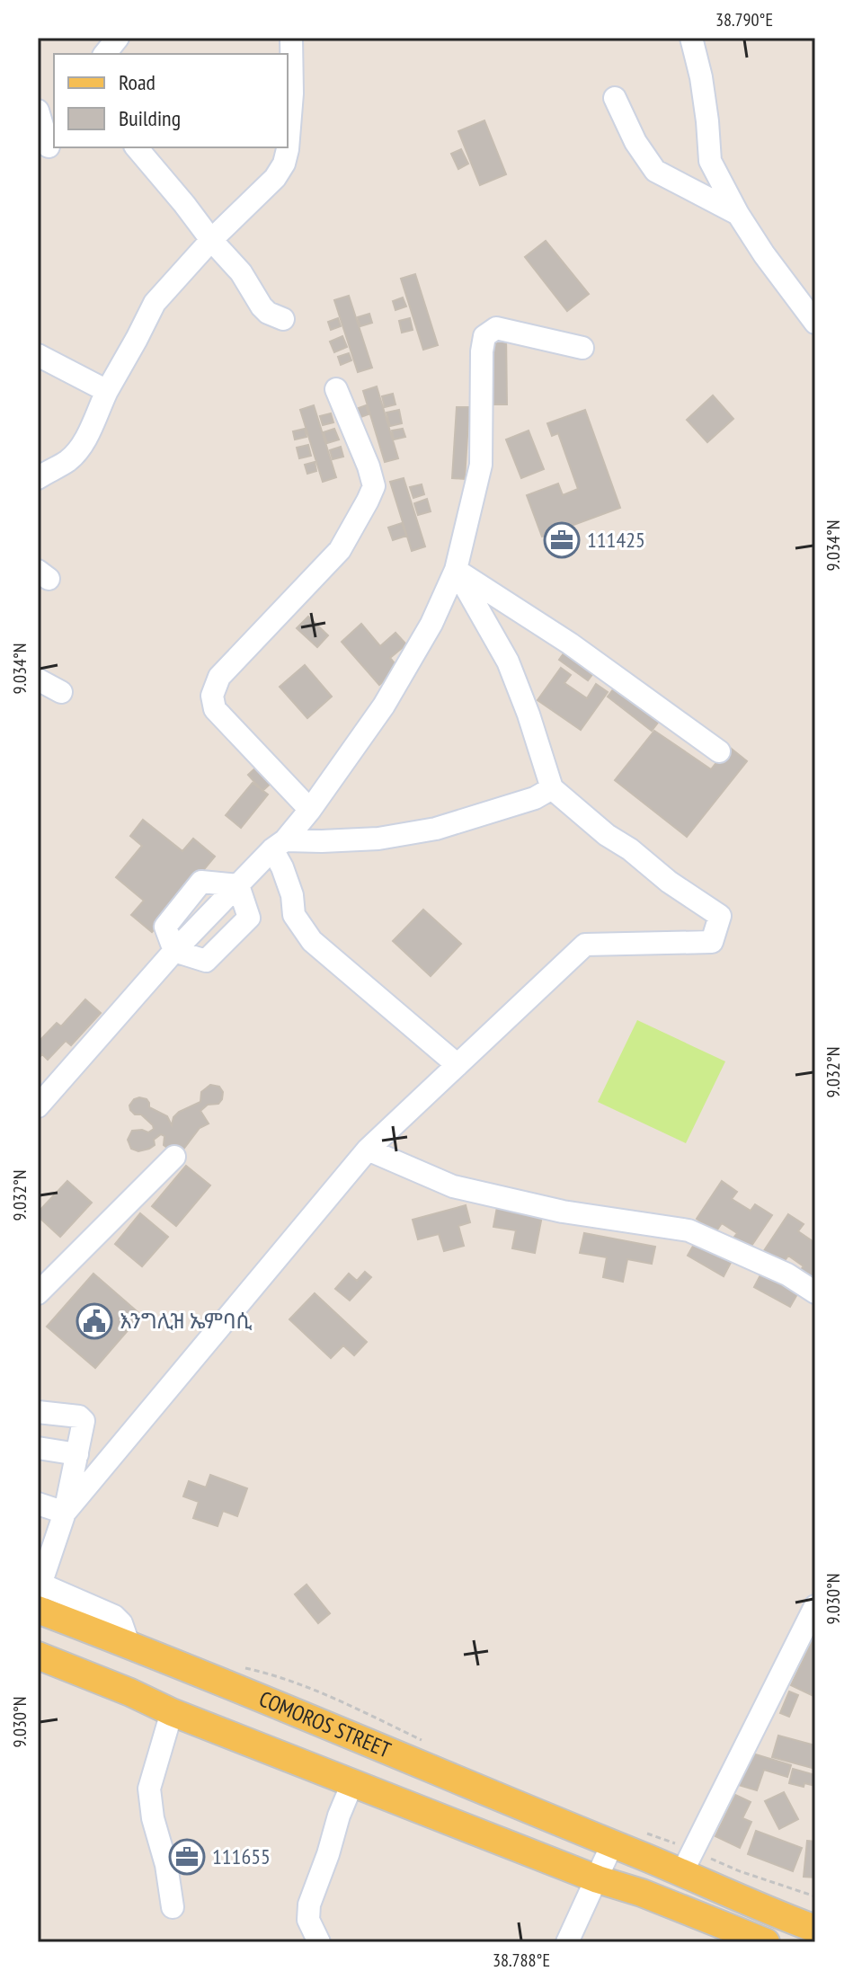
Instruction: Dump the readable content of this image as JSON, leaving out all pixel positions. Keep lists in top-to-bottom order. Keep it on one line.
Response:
{"streets":{"main road":["COMOROS STREET"]},"places":{"office":["111425","111655"],"public building":["እንግሊዝ ኤምባሲ"]},"legend":["Road","Building"],"coordinates":["38.790°E","9.034°N","9.032°N","9.030°N","38.788°E"]}
